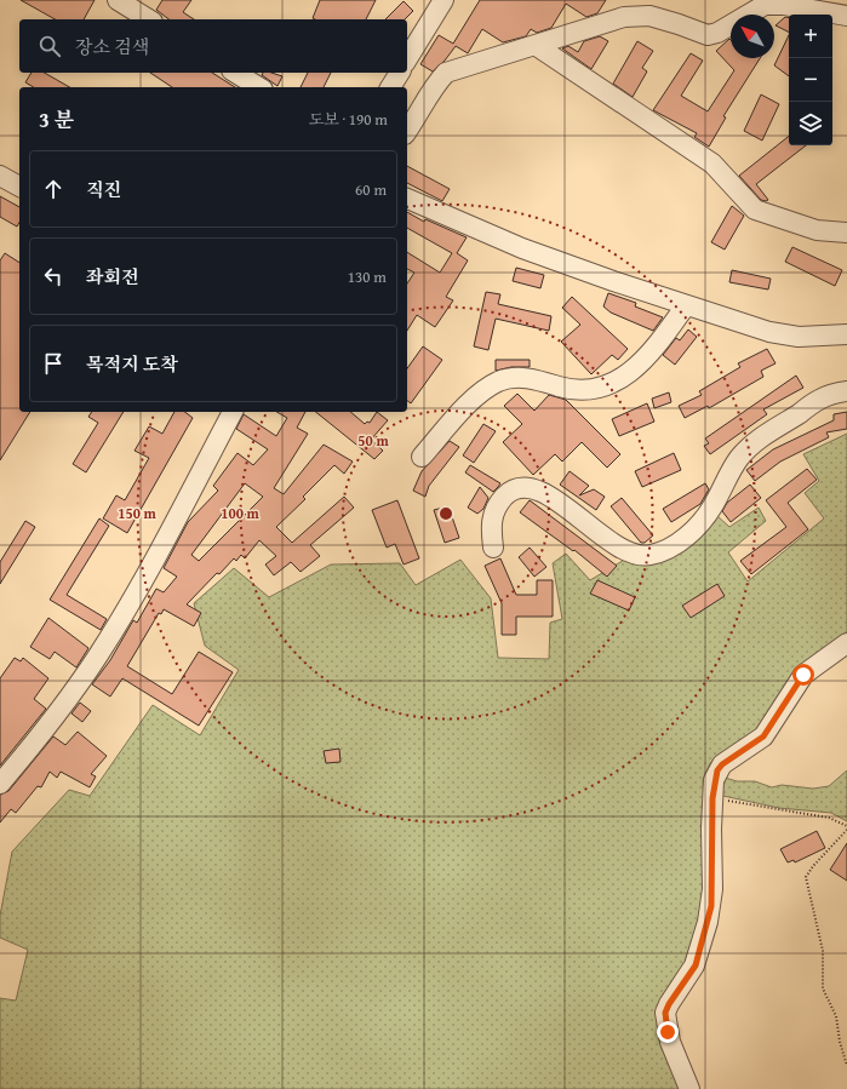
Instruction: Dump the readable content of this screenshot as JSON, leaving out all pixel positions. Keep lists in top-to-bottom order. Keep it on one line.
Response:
{"north":"top left","page":{"map_buttons":["+","−"],"search":"장소 검색","heading":["3 분","도보 · 190 m"],"list":[["직진","60 m"],["좌회전","130 m"],"목적지 도착"]},"rings":["50 m","100 m","150 m"]}
